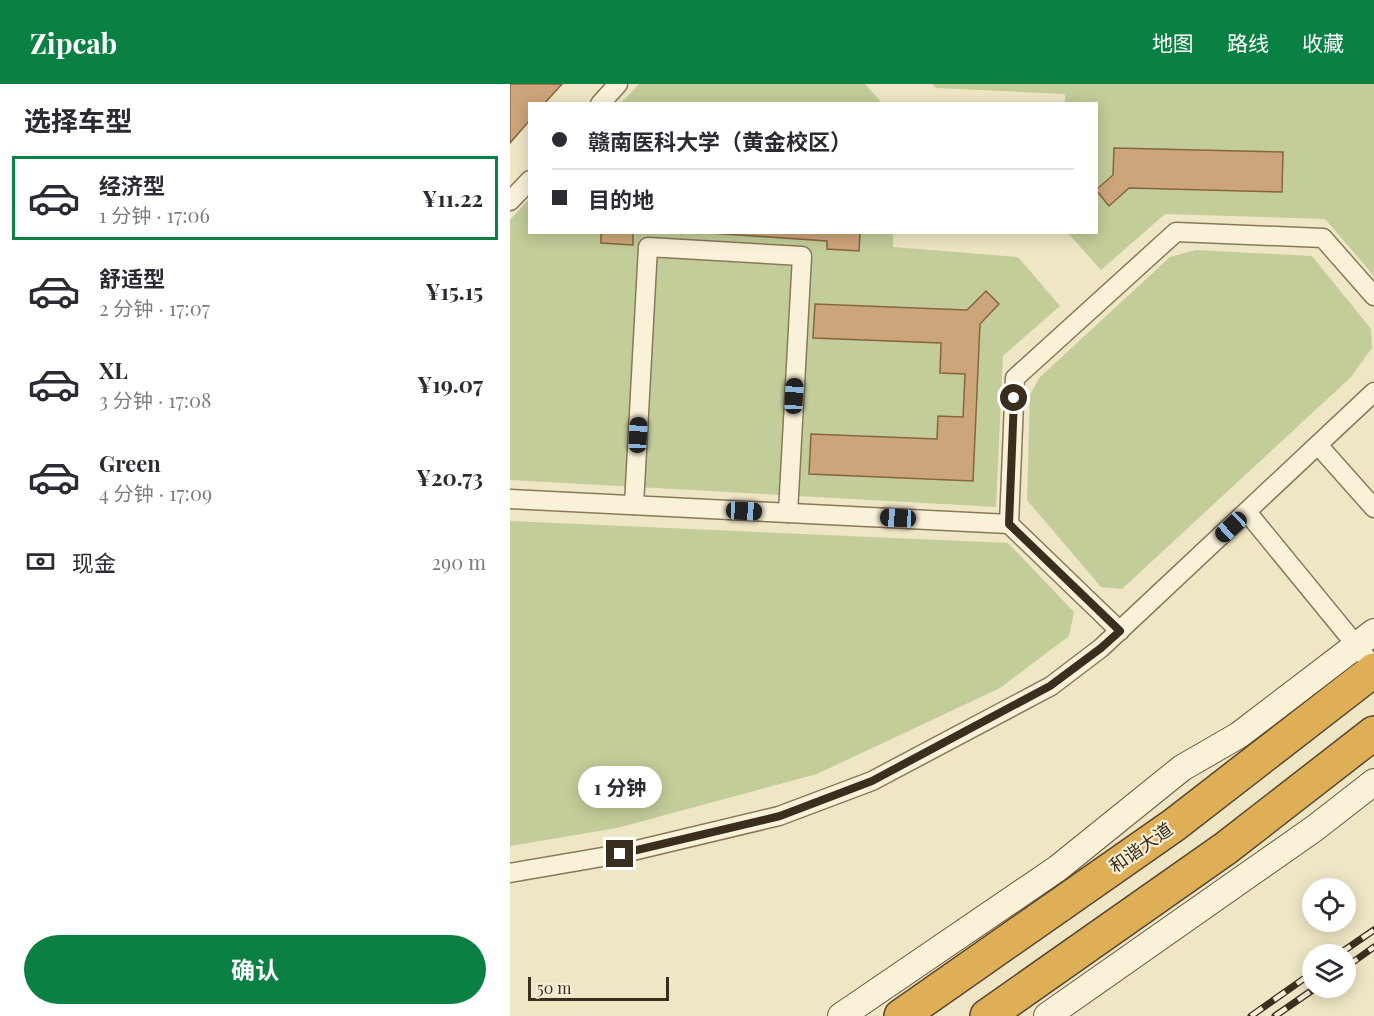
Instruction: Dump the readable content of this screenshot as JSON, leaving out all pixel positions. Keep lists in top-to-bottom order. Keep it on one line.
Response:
{"streets":{"highway":["和谐大道"]},"scale_bar":"50 m","page":{"header":"Zipcab","nav":["地图","路线","收藏"],"heading":"选择车型","banner":["赣南医科大学（黄金校区）","目的地"],"list":[{"name":"经济型","note":"1 分钟 · 17:06","value":"¥11.22"},{"name":"舒适型","note":"2 分钟 · 17:07","value":"¥15.15"},{"name":"XL","note":"3 分钟 · 17:08","value":"¥19.07"},{"name":"Green","note":"4 分钟 · 17:09","value":"¥20.73"}],"pay":["现金","290 m"],"bubble":"1 分钟","buttons":"确认","scale":"50 m"}}
